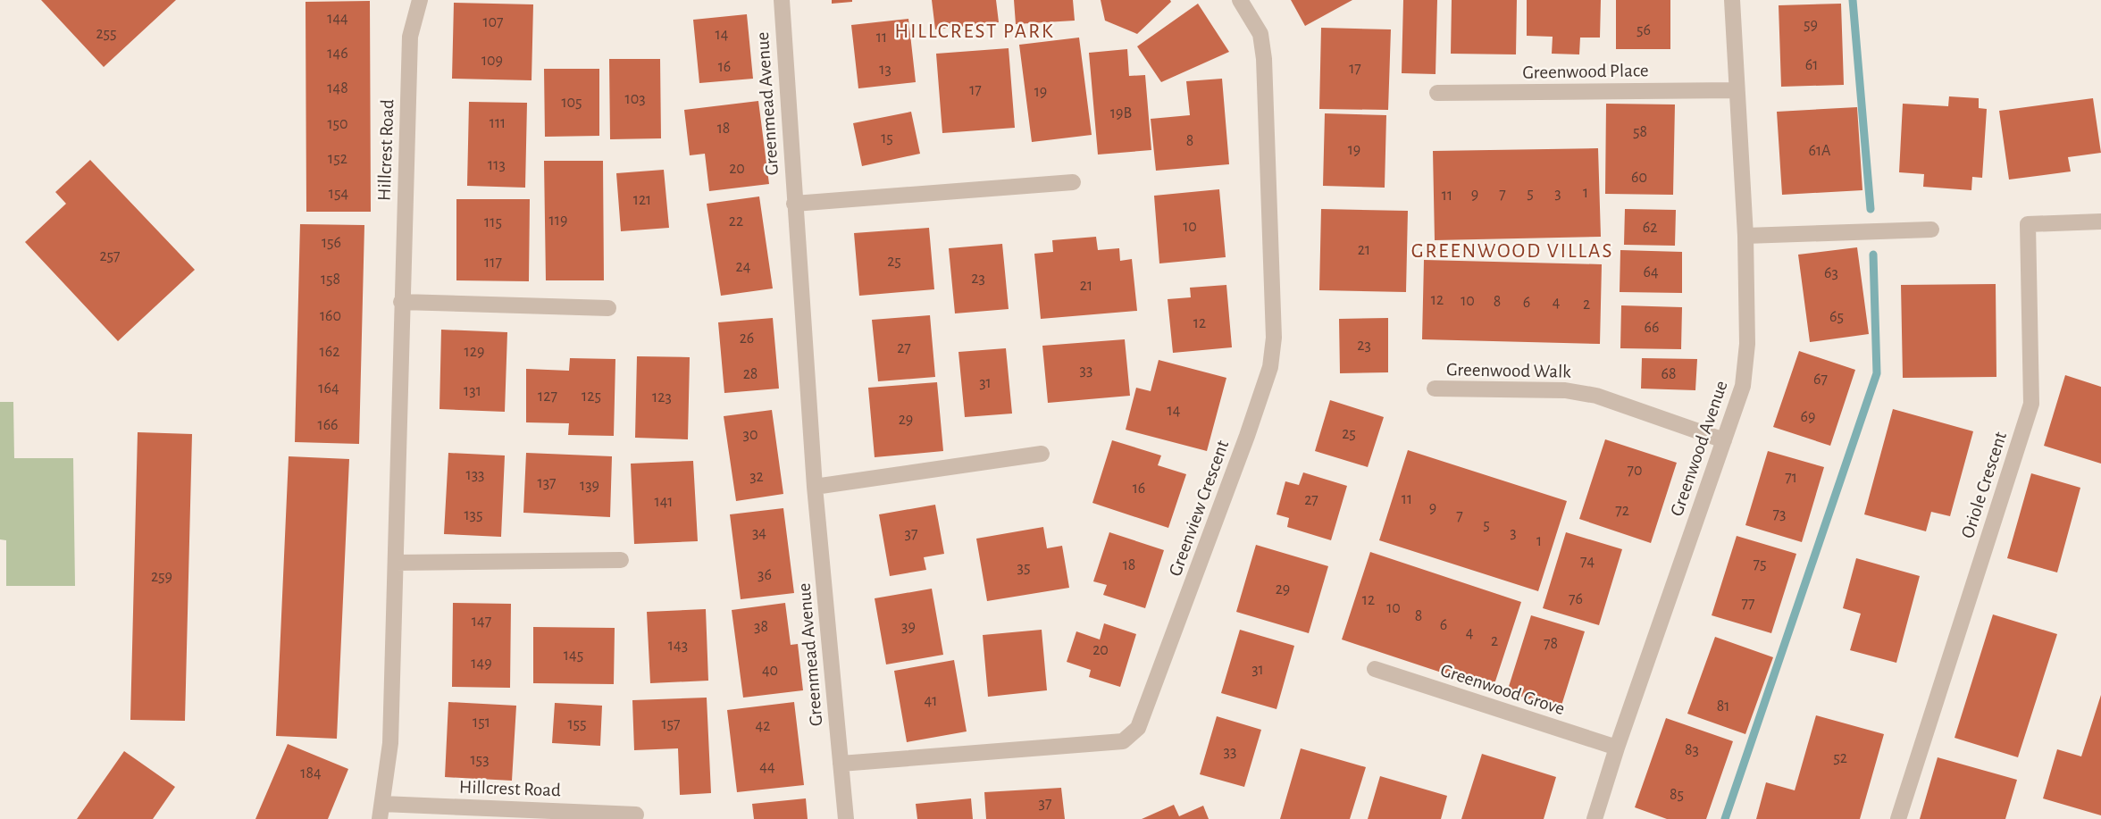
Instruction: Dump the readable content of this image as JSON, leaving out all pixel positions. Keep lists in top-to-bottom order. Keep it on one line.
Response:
{"streets":{"street":["Greenwood Place","Greenmead Avenue","Hillcrest Road","Greenwood Walk","Greenwood Avenue","Oriole Crescent","Greenview Crescent","Greenwood Grove"]},"crossings":[["Greenwood Place","Greenwood Avenue"],["Greenmead Avenue","Greenview Crescent"],["Greenwood Walk","Greenwood Avenue"],["Greenwood Avenue","Greenwood Grove"]],"districts":["HILLCREST PARK","GREENWOOD VILLAS"],"house_numbers":["144","107","59","56","255","14","11","146","109","61","16","17","13","148","17","19","103","105","19B","111","150","18","58","15","8","19","61A","152","113","20","60","1","154","5","3","9","7","11","121","119","22","115","10","62","156","21","257","25","117","24","64","63","23","158","21","12","10","8","6","4","2","160","65","12","66","26","23","27","162","129","33","28","68","67","31","164","131","127","125","123","14","69","29","166","25","30","70","133","32","71","137","139","16","11","27","141","9","72","73","135","7","5","34","3","37","1","74","75","18","35","36","259","29","76","12","77","10","8","147","6","38","39","4","2","78","143","20","145","149","31","40","41","81","151","155","157","42","83","33","52","153","44","184","85","37"]}
